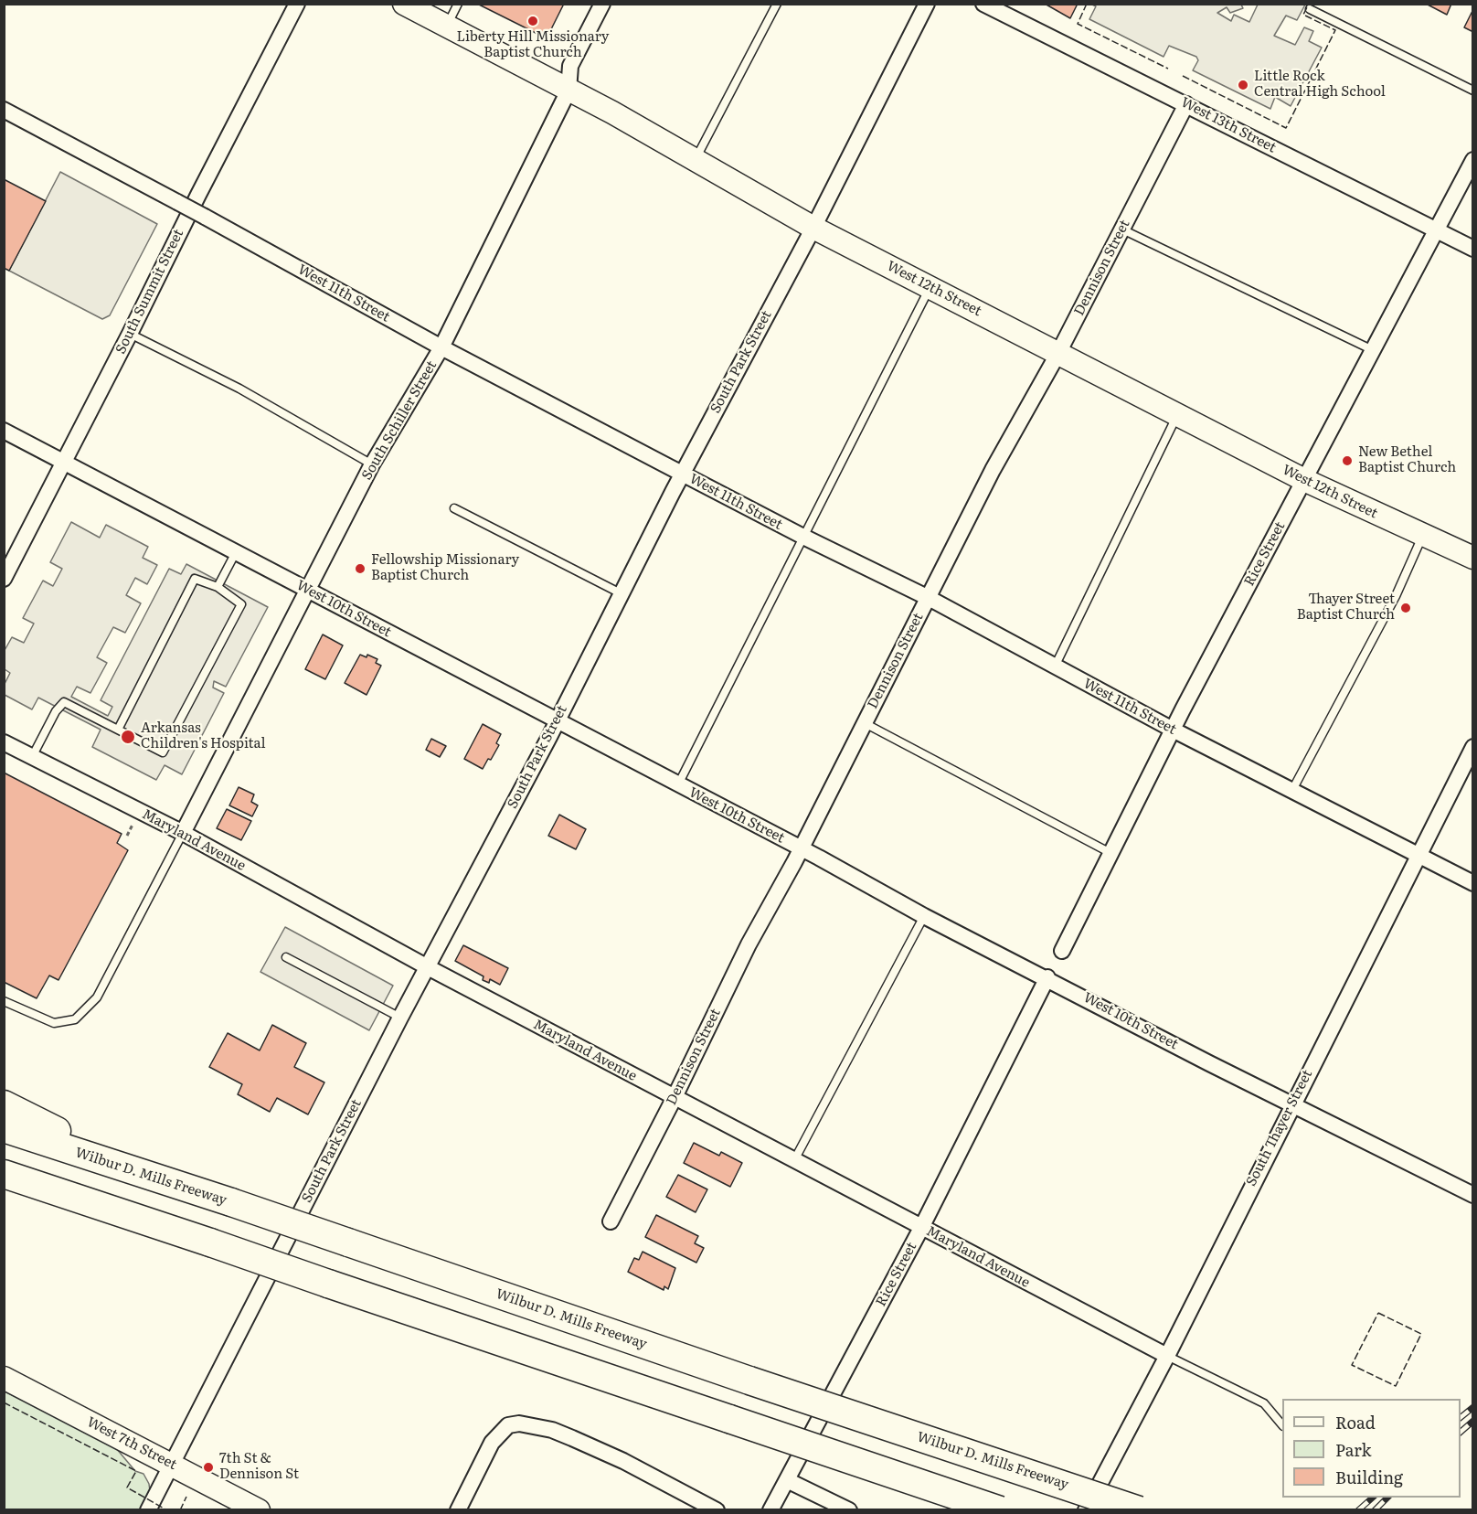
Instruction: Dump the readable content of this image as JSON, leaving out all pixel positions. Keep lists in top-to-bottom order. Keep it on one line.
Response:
{"streets":{"highway":["Wilbur D. Mills Freeway"],"street":["West 13th Street","Dennison Street","West 12th Street","South Summit Street","West 11th Street","South Park Street","South Schiller Street","Rice Street","West 10th Street","Maryland Avenue","South Thayer Street","West 7th Street"]},"crossings":[["West 13th Street","Dennison Street"],["West 13th Street","Rice Street"],["Dennison Street","West 12th Street"],["Dennison Street","West 11th Street"],["Dennison Street","West 10th Street"],["Dennison Street","Maryland Avenue"],["West 12th Street","South Park Street"],["West 12th Street","South Schiller Street"],["West 12th Street","Rice Street"],["South Summit Street","West 10th Street"],["West 11th Street","South Park Street"],["West 11th Street","South Schiller Street"],["West 11th Street","Rice Street"],["West 11th Street","South Thayer Street"],["South Park Street","West 10th Street"],["South Park Street","Maryland Avenue"],["South Park Street","West 7th Street"],["South Schiller Street","West 10th Street"],["South Schiller Street","Maryland Avenue"],["Rice Street","West 10th Street"],["Rice Street","Maryland Avenue"],["West 10th Street","South Thayer Street"],["Maryland Avenue","South Thayer Street"]],"places":["Liberty Hill Missionary Baptist Church","Little Rock Central High School","New Bethel Baptist Church","Fellowship Missionary Baptist Church","Thayer Street Baptist Church","Arkansas Children's Hospital","7th St & Dennison St"],"legend":["Road","Park","Building"]}
